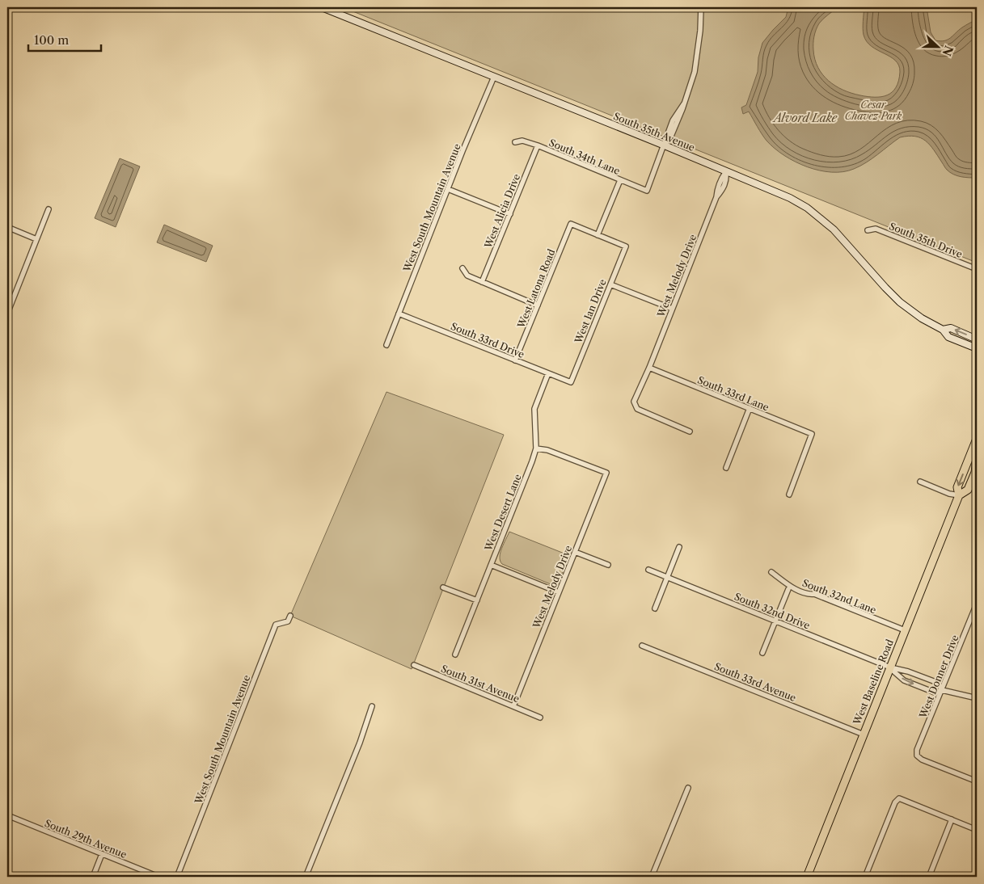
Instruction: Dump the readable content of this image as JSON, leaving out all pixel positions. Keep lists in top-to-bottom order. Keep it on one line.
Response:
{"streets":{"main road":["South 35th Avenue","West Baseline Road"],"street":["South 34th Lane","West South Mountain Avenue","West Alicia Drive","South 35th Drive","West Melody Drive","West Latona Road","West Ian Drive","South 33rd Drive","South 33rd Lane","West Desert Lane","South 32nd Lane","South 32nd Drive","West Donner Drive","South 33rd Avenue","South 31st Avenue","South 29th Avenue"]},"crossings":[["South 35th Avenue","South 34th Lane"],["South 35th Avenue","West South Mountain Avenue"],["South 35th Avenue","West Melody Drive"],["South 34th Lane","West Alicia Drive"],["West South Mountain Avenue","South 33rd Drive"],["West Melody Drive","South 33rd Lane"],["West Melody Drive","West Desert Lane"],["West Melody Drive","South 31st Avenue"],["West Latona Road","West Ian Drive"],["West Latona Road","South 33rd Drive"],["West Ian Drive","South 33rd Drive"],["South 33rd Drive","West Desert Lane"],["South 32nd Lane","West Baseline Road"],["South 32nd Drive","West Baseline Road"],["South 33rd Avenue","West Baseline Road"]],"water":["Alvord Lake"],"parks":["Cesar Chavez Park"],"scale_bar":"100 m","north":"right"}
